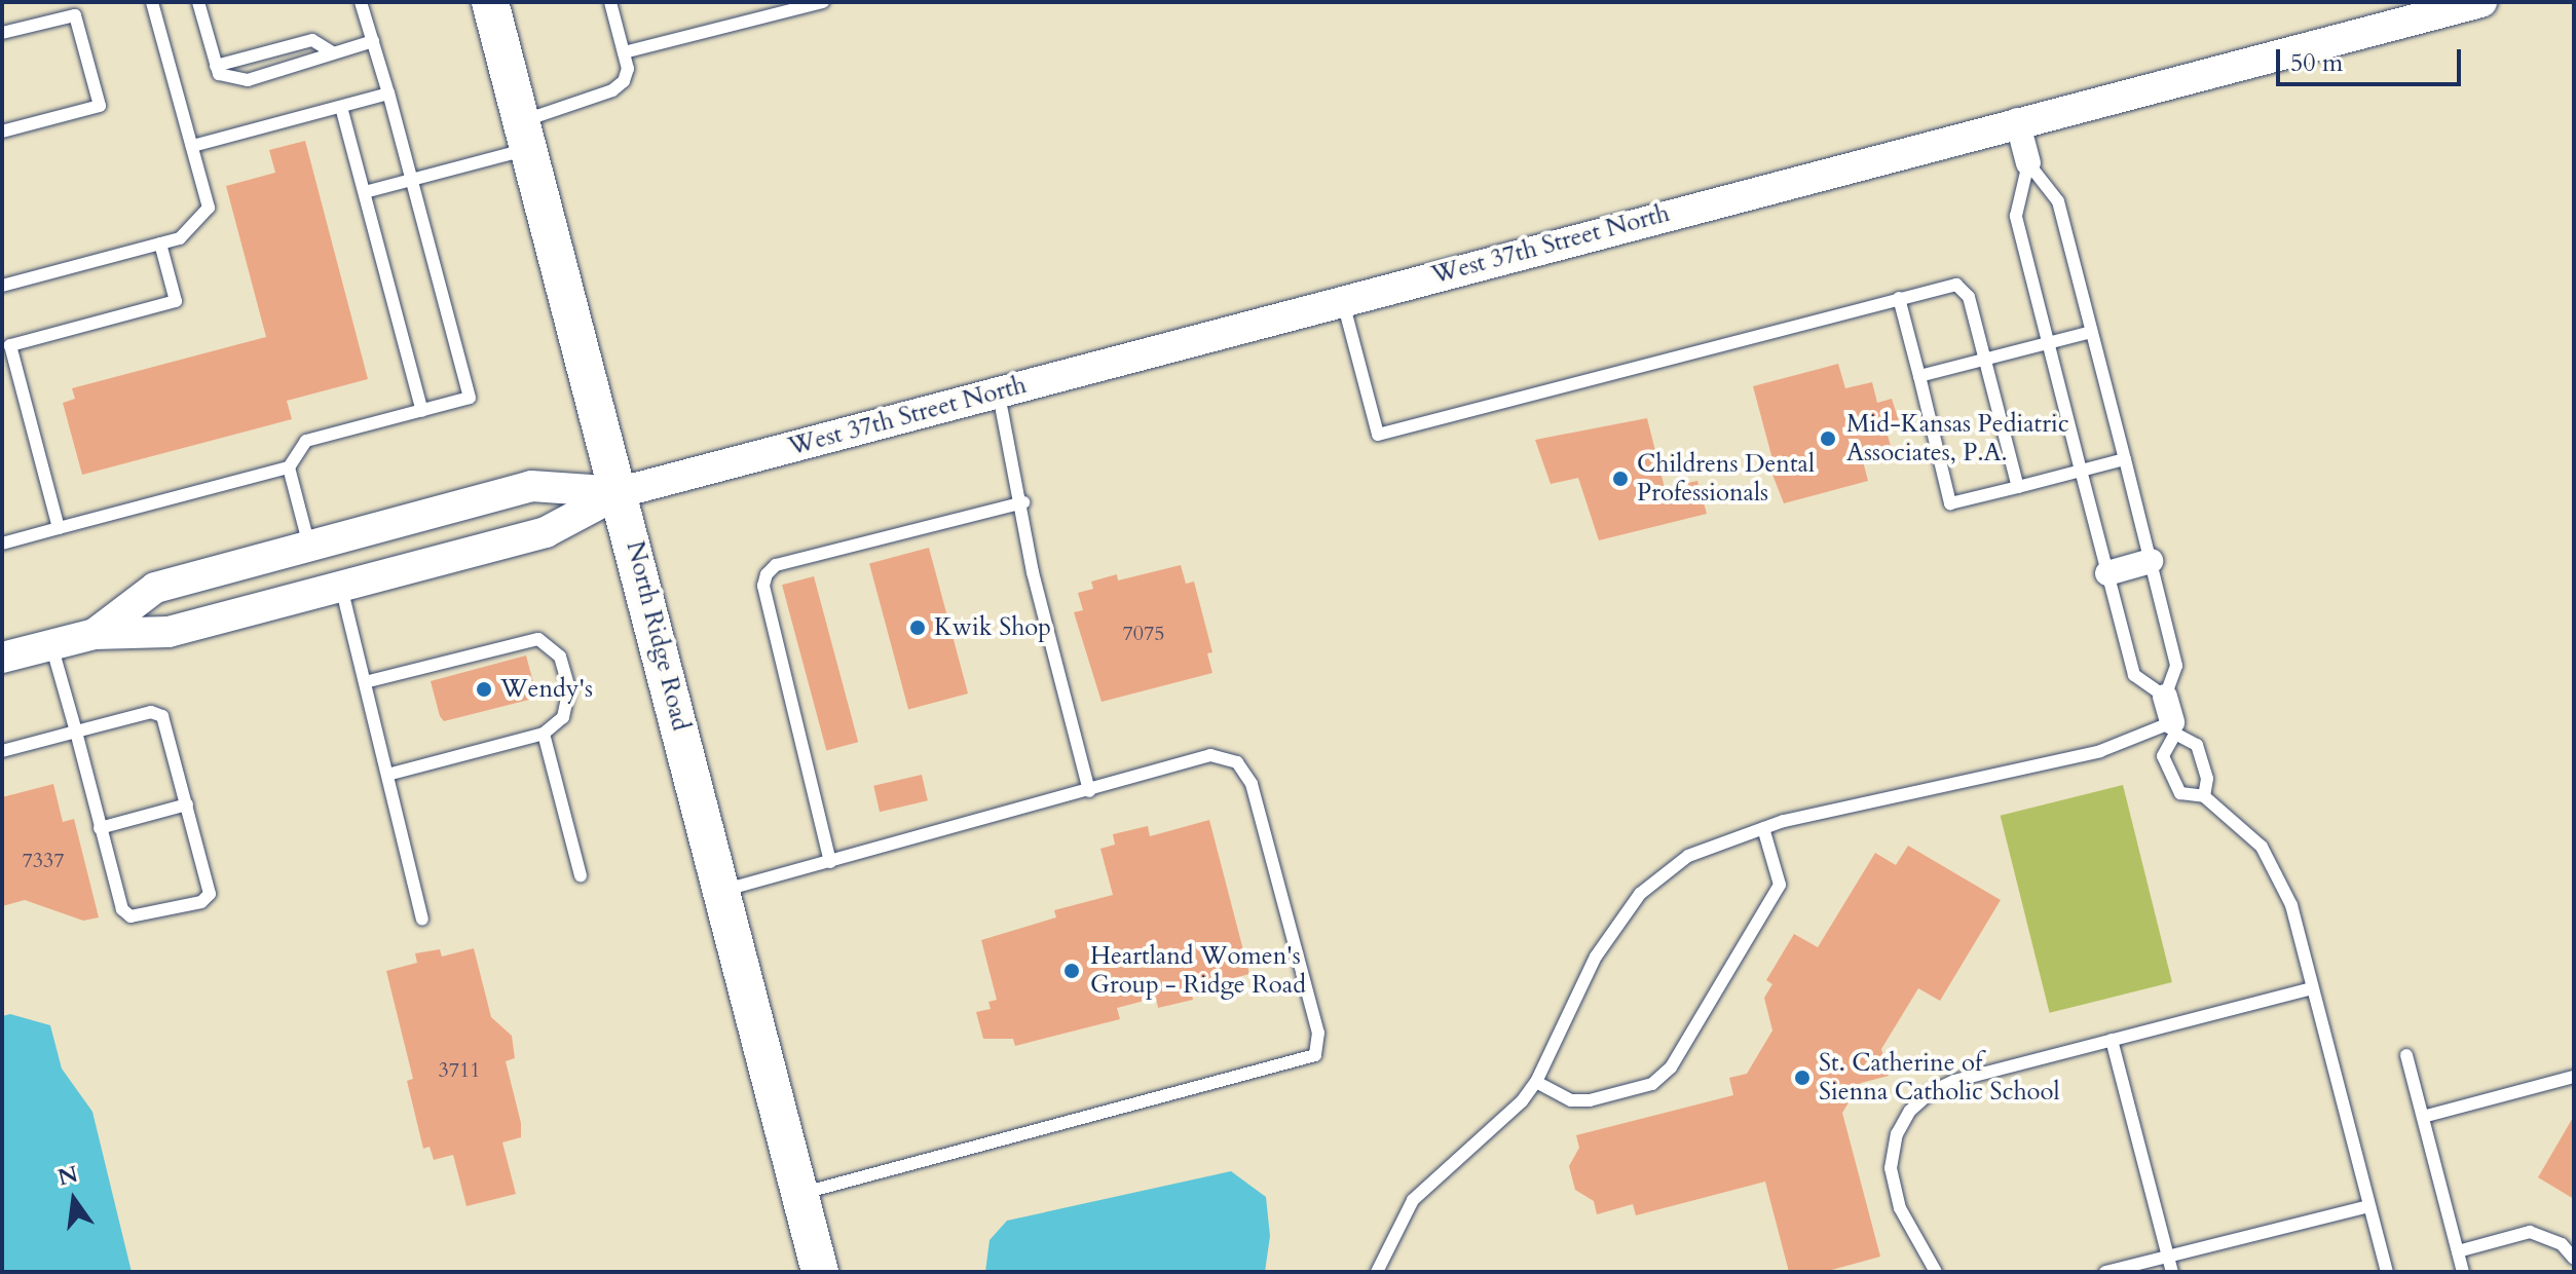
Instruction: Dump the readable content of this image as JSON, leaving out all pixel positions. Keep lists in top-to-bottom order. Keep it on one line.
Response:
{"streets":{"main road":["North Ridge Road"],"street":["West 37th Street North"]},"crossings":[["West 37th Street North","North Ridge Road"]],"places":["Mid-Kansas Pediatric Associates, P.A.","Childrens Dental Professionals","Kwik Shop","Wendy's","Heartland Women's Group - Ridge Road","St. Catherine of Sienna Catholic School"],"house_numbers":["7075","7337","3711"],"scale_bar":"50 m","north":"top"}
